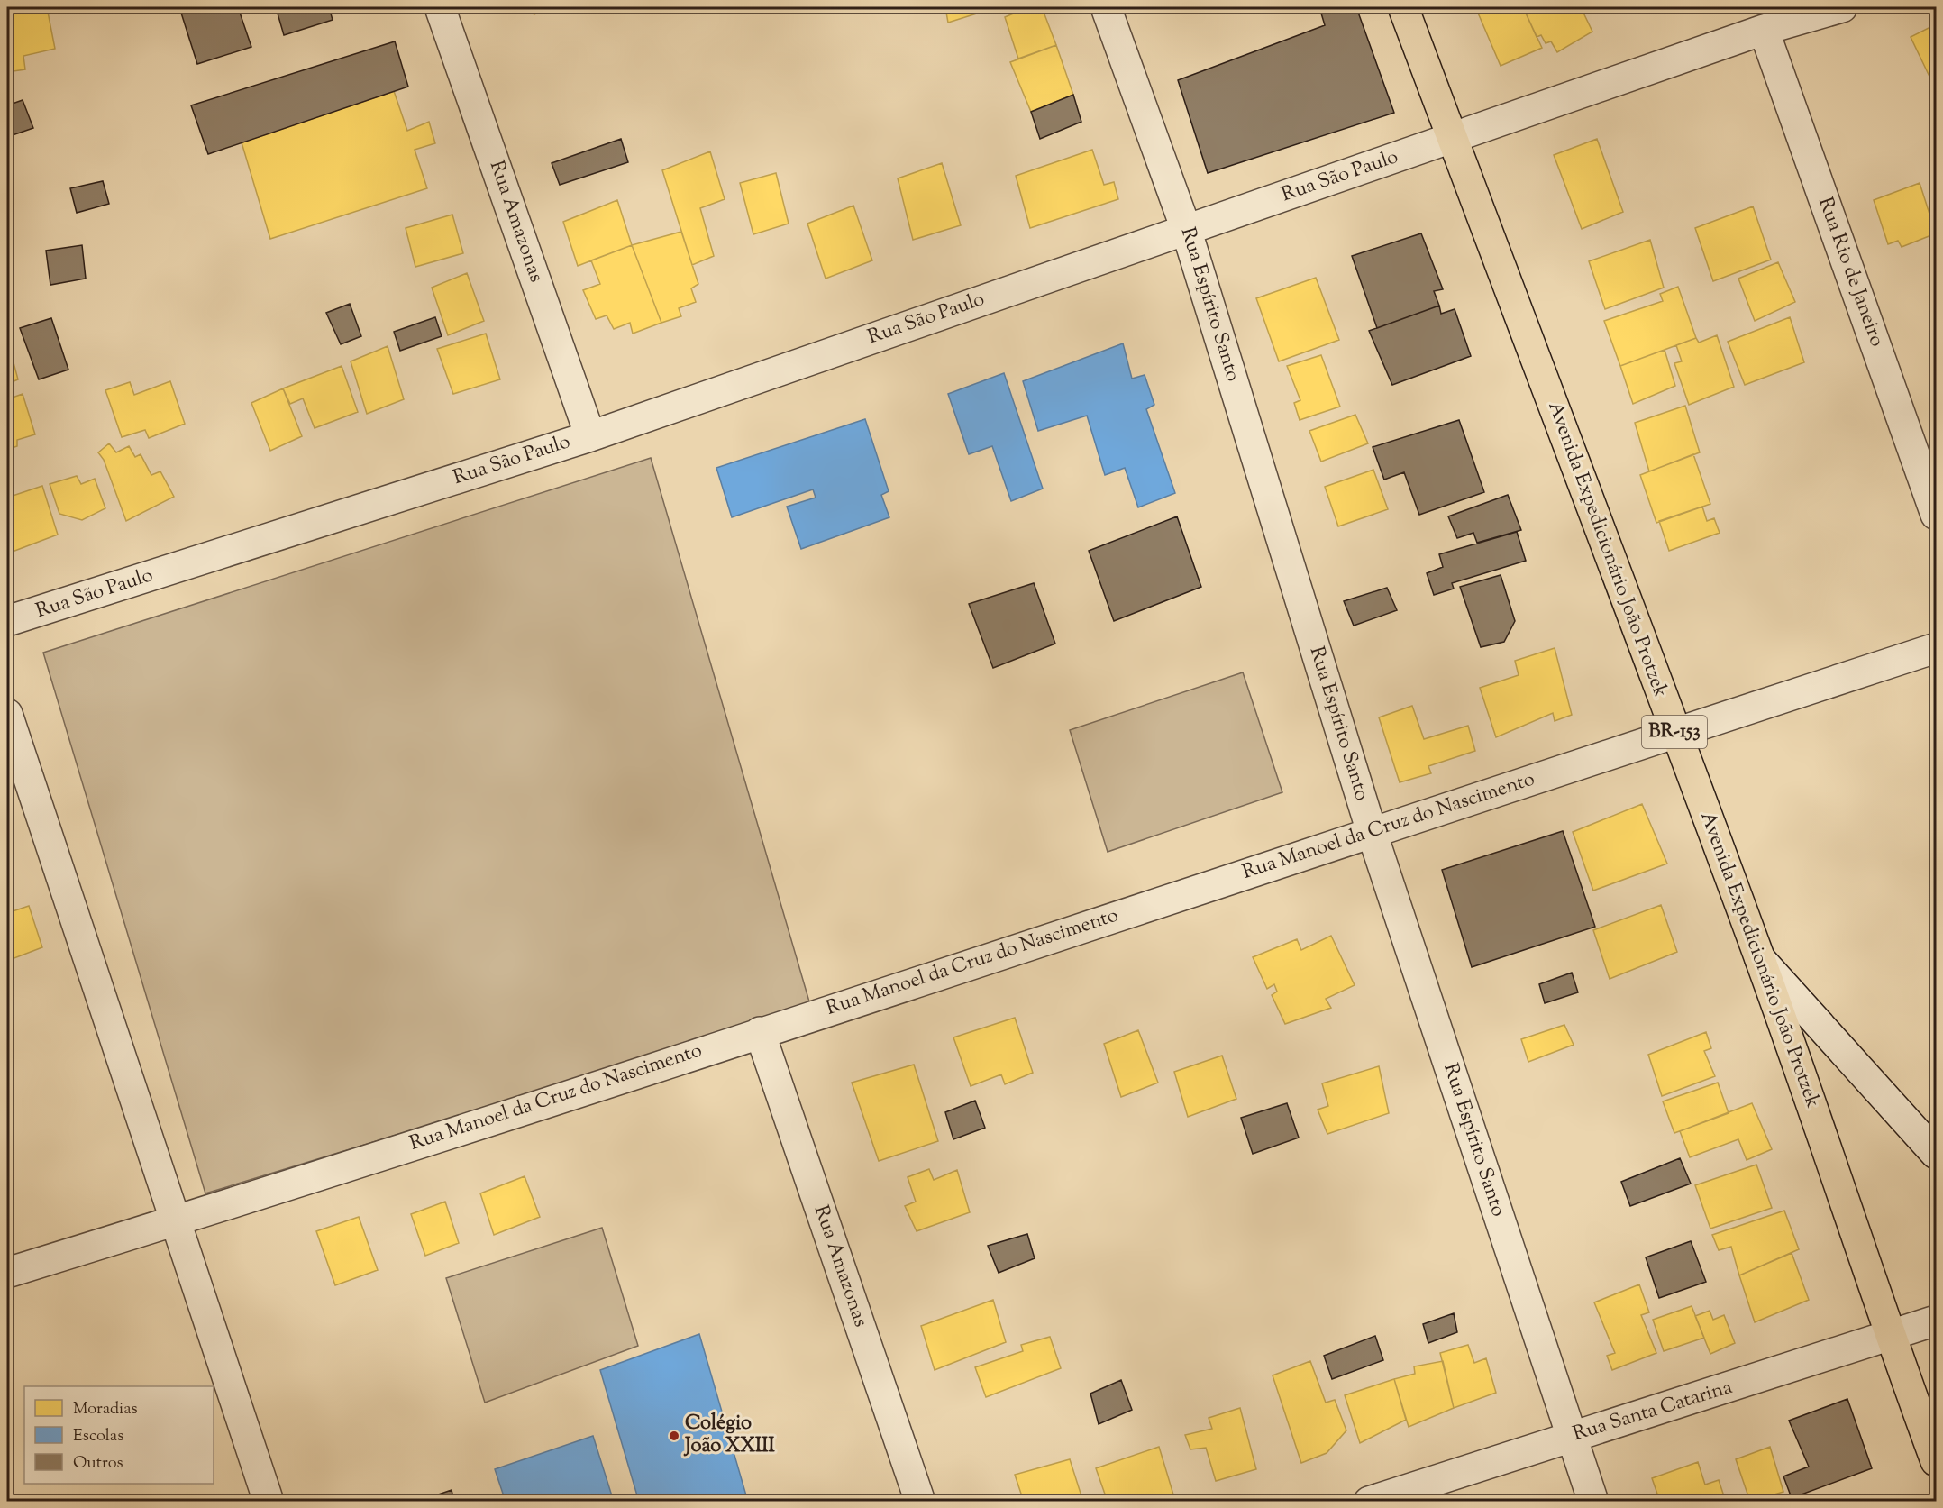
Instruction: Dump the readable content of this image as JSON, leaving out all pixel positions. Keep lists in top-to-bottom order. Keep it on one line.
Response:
{"streets":{"highway":["Avenida Expedicionário João Protzek","BR-153"],"street":["Rua São Paulo","Rua Amazonas","Rua Rio de Janeiro","Rua Espírito Santo","Rua Manoel da Cruz do Nascimento","Rua Santa Catarina"]},"crossings":[["Rua São Paulo","Rua Amazonas"],["Rua São Paulo","Rua Rio de Janeiro"],["Rua São Paulo","Rua Espírito Santo"],["Rua São Paulo","Avenida Expedicionário João Protzek"],["Rua Amazonas","Rua Manoel da Cruz do Nascimento"],["Rua Espírito Santo","Rua Manoel da Cruz do Nascimento"],["Rua Espírito Santo","Rua Santa Catarina"],["Avenida Expedicionário João Protzek","Rua Manoel da Cruz do Nascimento"],["Avenida Expedicionário João Protzek","Rua Santa Catarina"]],"places":["Colégio João XXIII"],"legend":["Moradias","Escolas","Outros"]}
